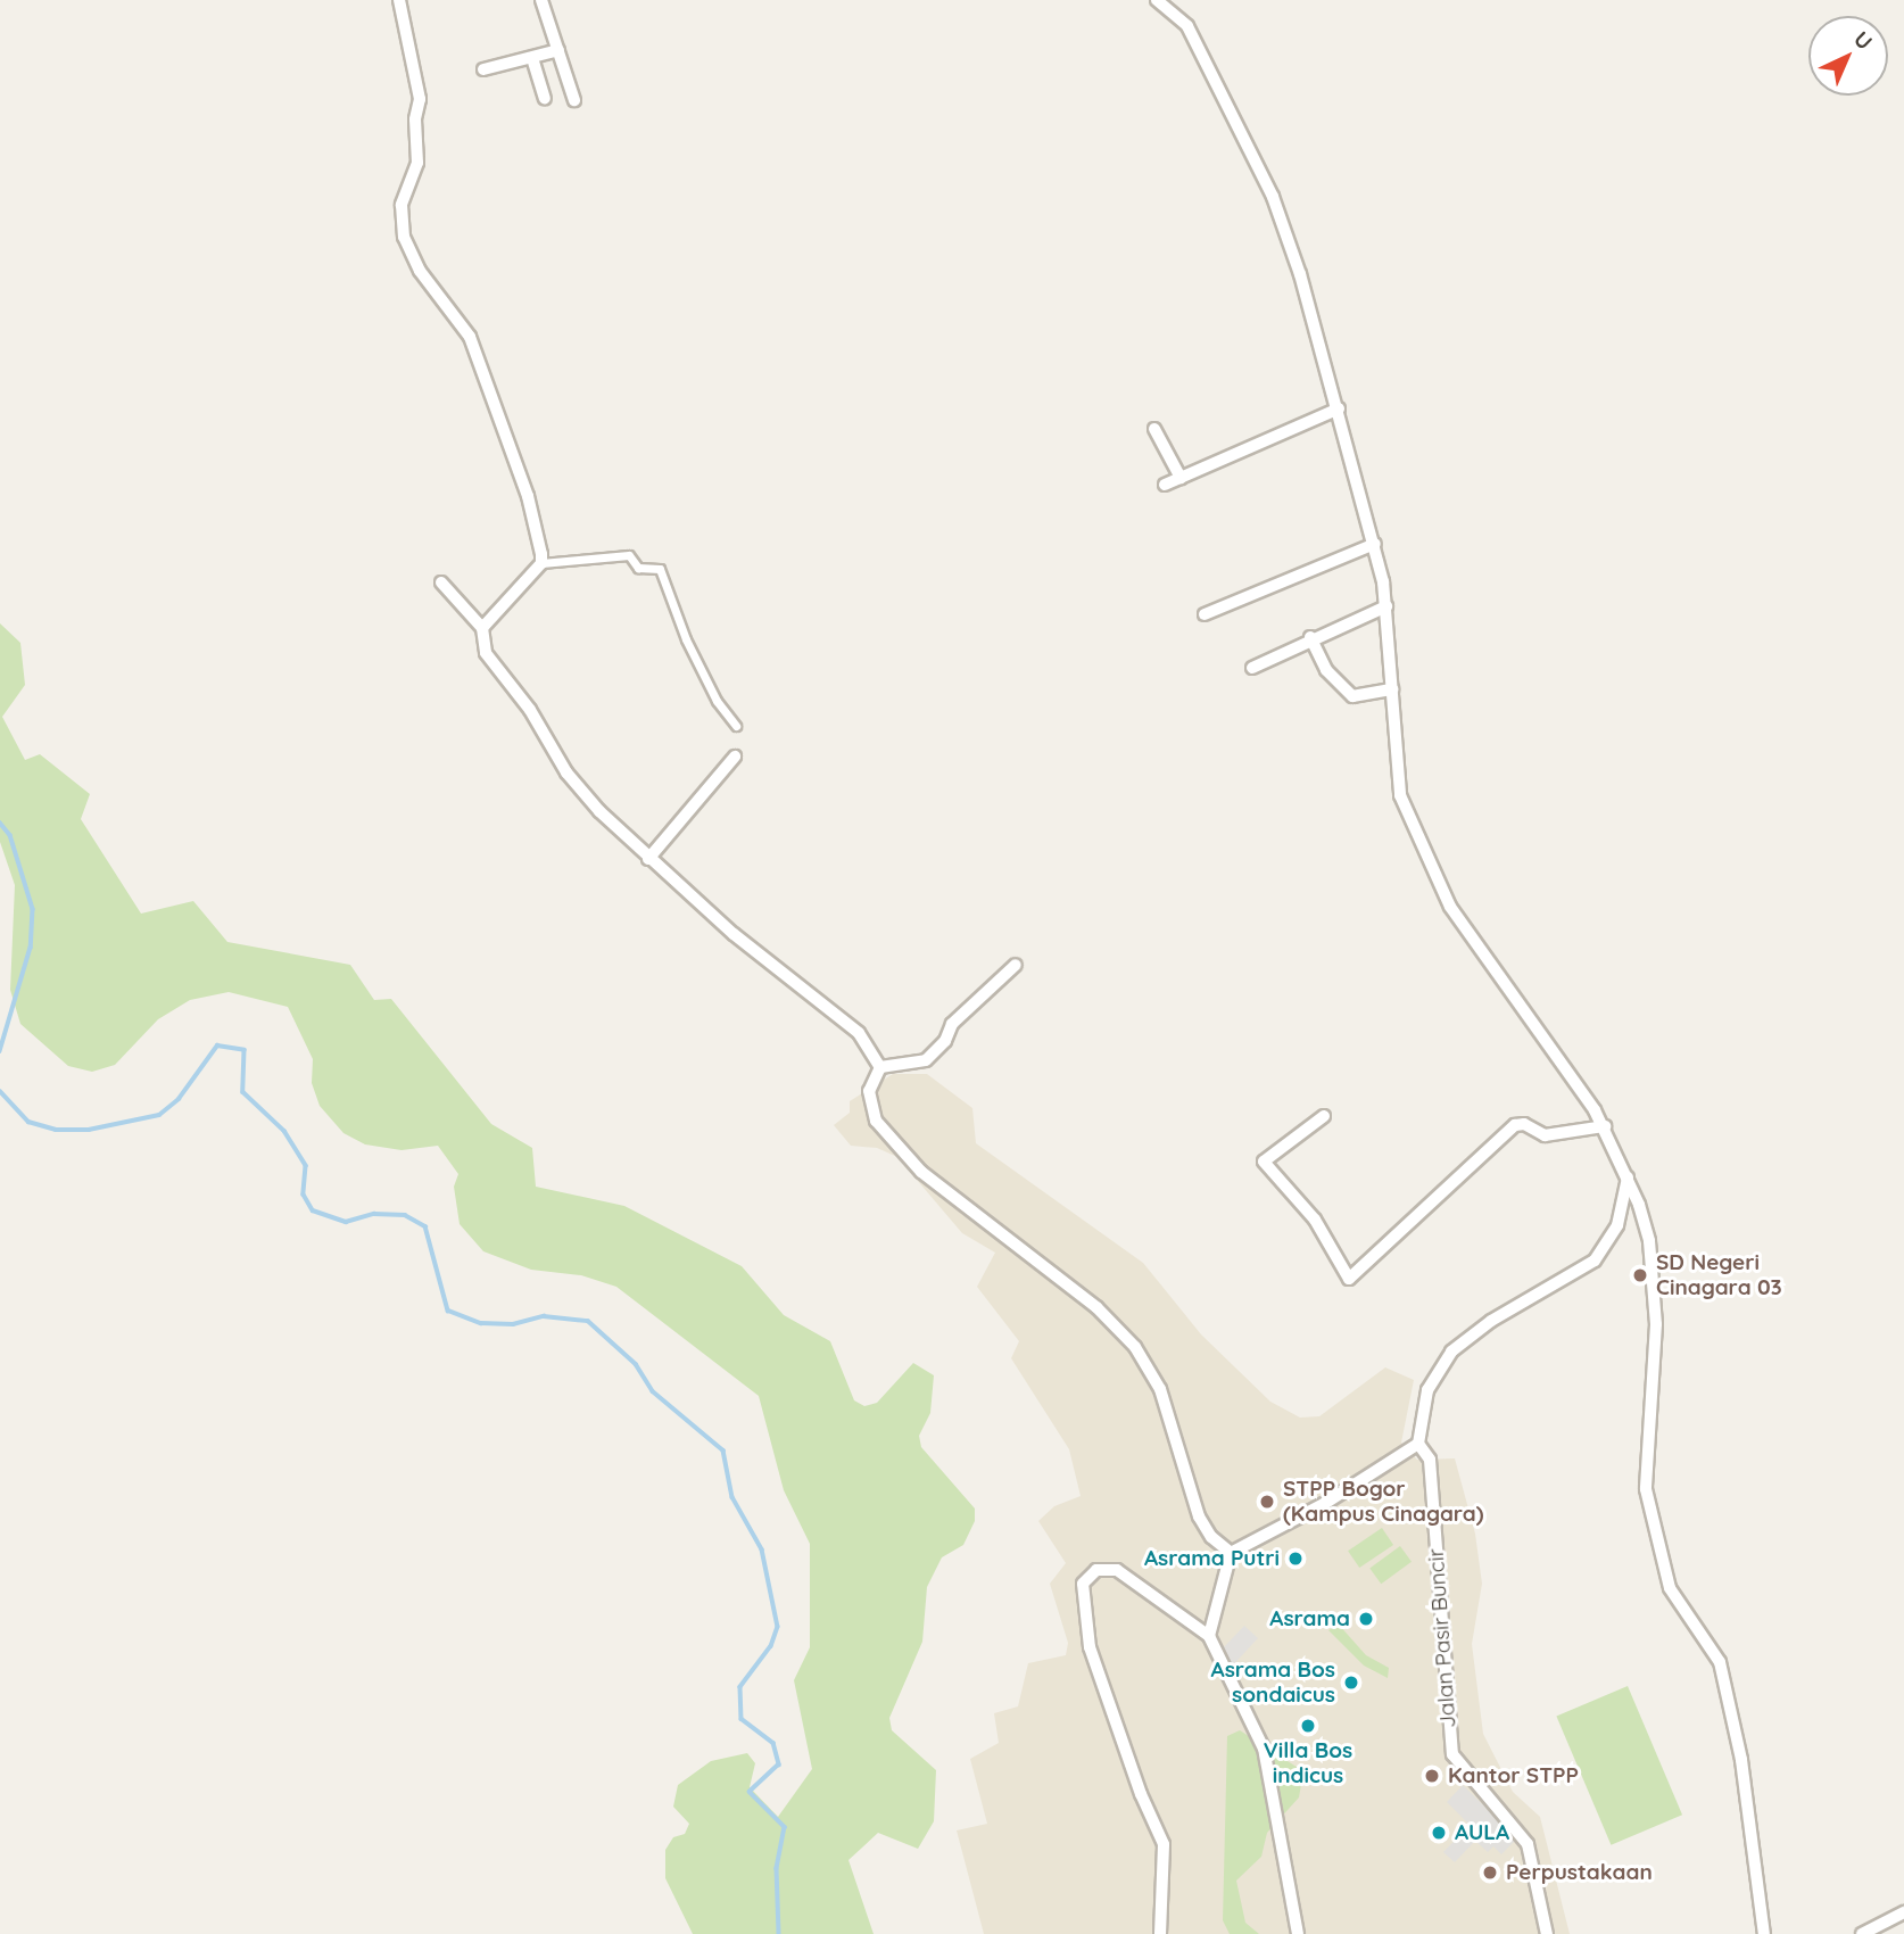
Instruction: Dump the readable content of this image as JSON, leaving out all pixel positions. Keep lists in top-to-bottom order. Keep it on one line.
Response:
{"streets":{"street":["Jalan Pasir Buncir"]},"places":["SD Negeri Cinagara 03","STPP Bogor (Kampus Cinagara)","Asrama Putri","Asrama","Asrama Bos sondaicus","Villa Bos indicus","Kantor STPP","AULA","Perpustakaan"],"north":"top right"}
